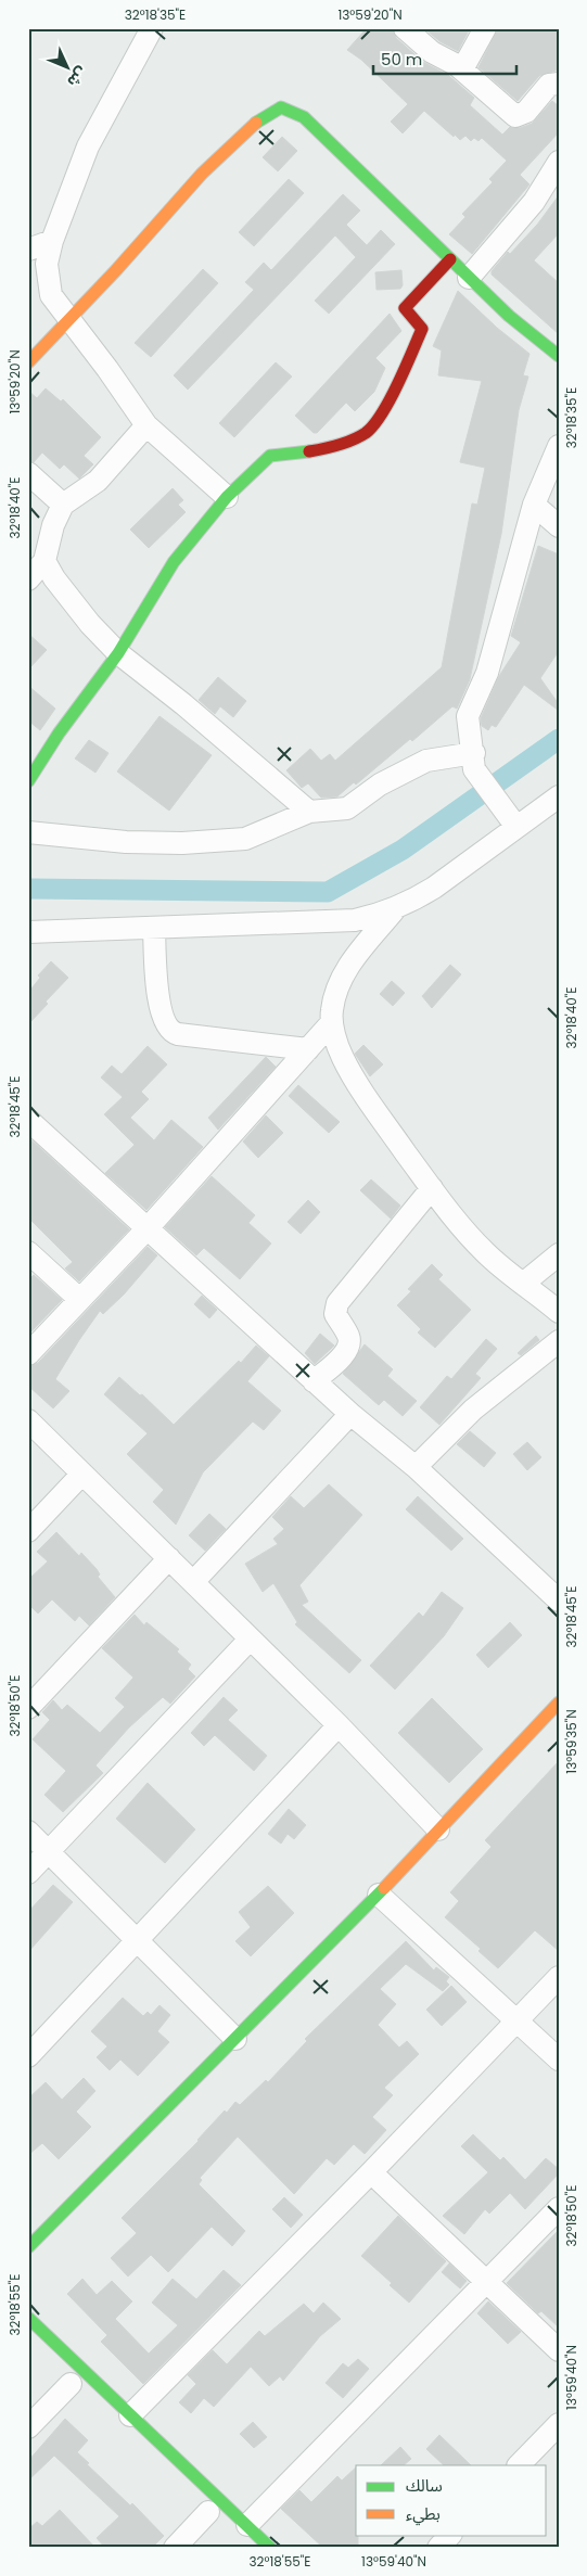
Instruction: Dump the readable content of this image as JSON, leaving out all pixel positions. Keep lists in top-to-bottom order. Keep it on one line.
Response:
{"legend":["سالك","بطيء"],"scale_bar":"50 m","north":"bottom right","coordinates":["32°18'35\"E","13°59'20\"N","32°18'40\"E","32°18'45\"E","32°18'50\"E","13°59'35\"N","32°18'55\"E","13°59'40\"N"]}
